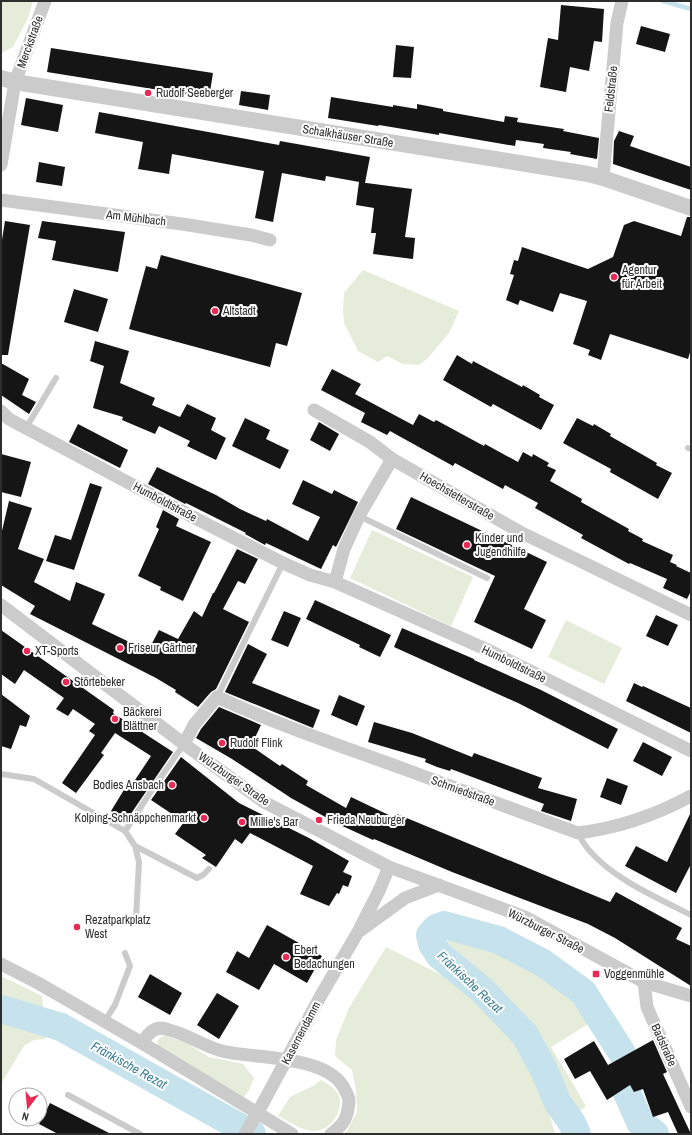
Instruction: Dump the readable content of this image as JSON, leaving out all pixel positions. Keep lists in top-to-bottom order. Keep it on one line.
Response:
{"streets":{"street":["Merckstraße","Feldstraße","Schalkhäuser Straße","Am Mühlbach","Hoechstetterstraße","Humboldtstraße","Würzburger Straße","Schmiedstraße","Kasernendamm","Badstraße"]},"crossings":[["Merckstraße","Schalkhäuser Straße"],["Feldstraße","Schalkhäuser Straße"],["Würzburger Straße","Kasernendamm"],["Würzburger Straße","Badstraße"]],"water":["Fränkische Rezat"],"places":{"other":["Rudolf Seeberger","Agentur für Arbeit","Altstadt","Kinder und Jugendhilfe","Friseur Gärtner","XT-Sports","Störtebeker","Bäckerei Blättner","Rudolf Flink","Bodies Ansbach","Kolping-Schnäppchenmarkt","Frieda Neuburger","Millie's Bar","Rezatparkplatz West","Ebert Bedachungen"],"transit":["Voggenmühle"]},"north":"bottom"}
